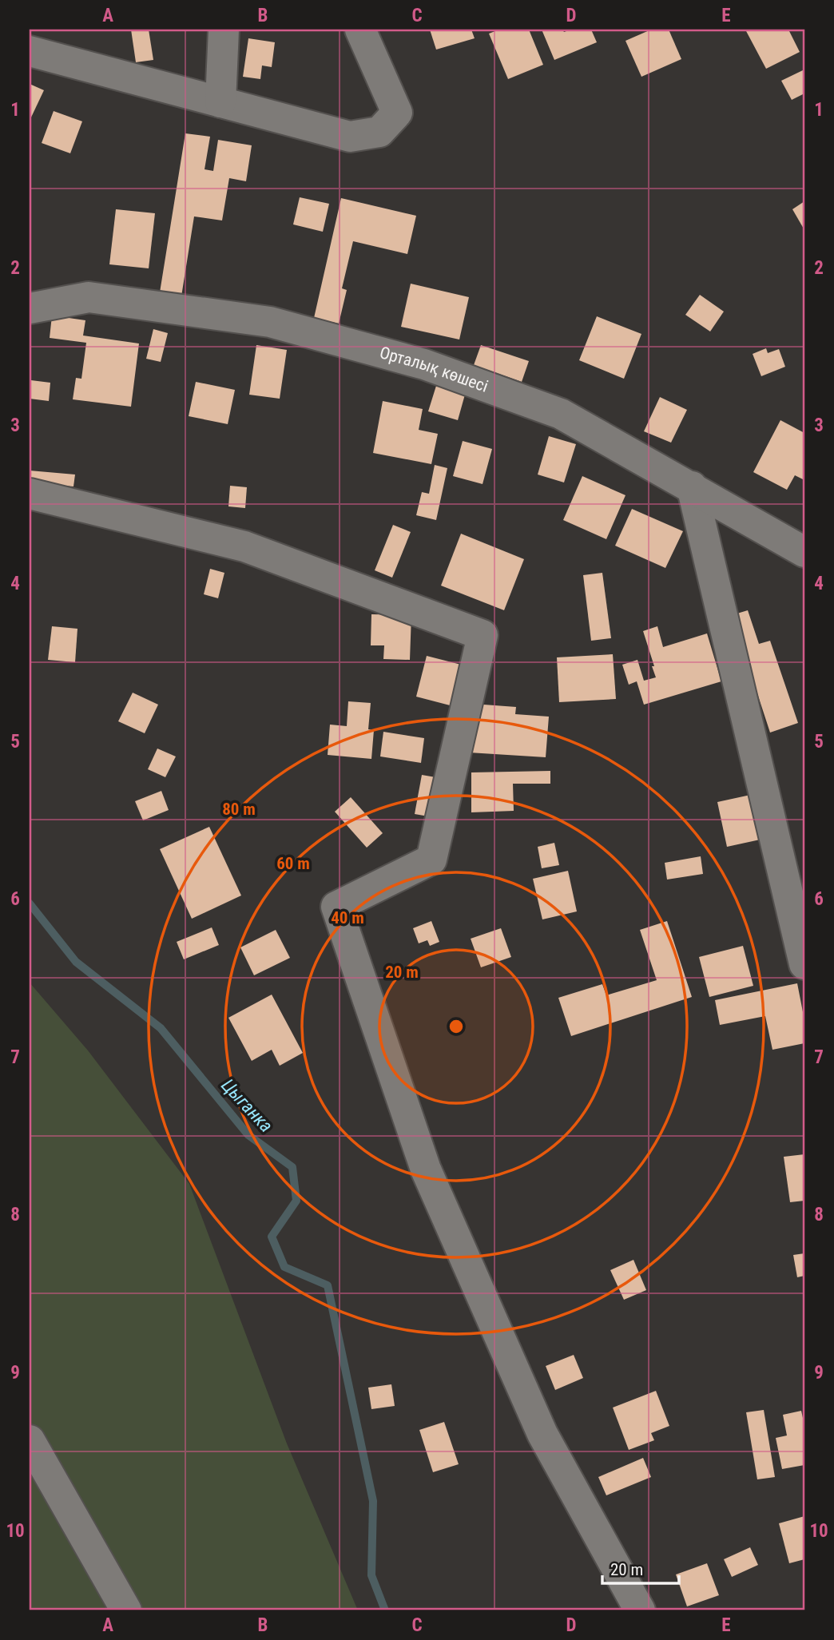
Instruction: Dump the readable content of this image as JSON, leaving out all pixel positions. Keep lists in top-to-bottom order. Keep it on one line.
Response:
{"streets":{"street":["Орталық көшесі"]},"water":["Цыганка"],"scale_bar":"20 m","grid":{"columns":["A","B","C","D","E"],"rows":["1","2","3","4","5","6","7","8","9","10"]},"rings":["80 m","60 m","40 m","20 m"]}
